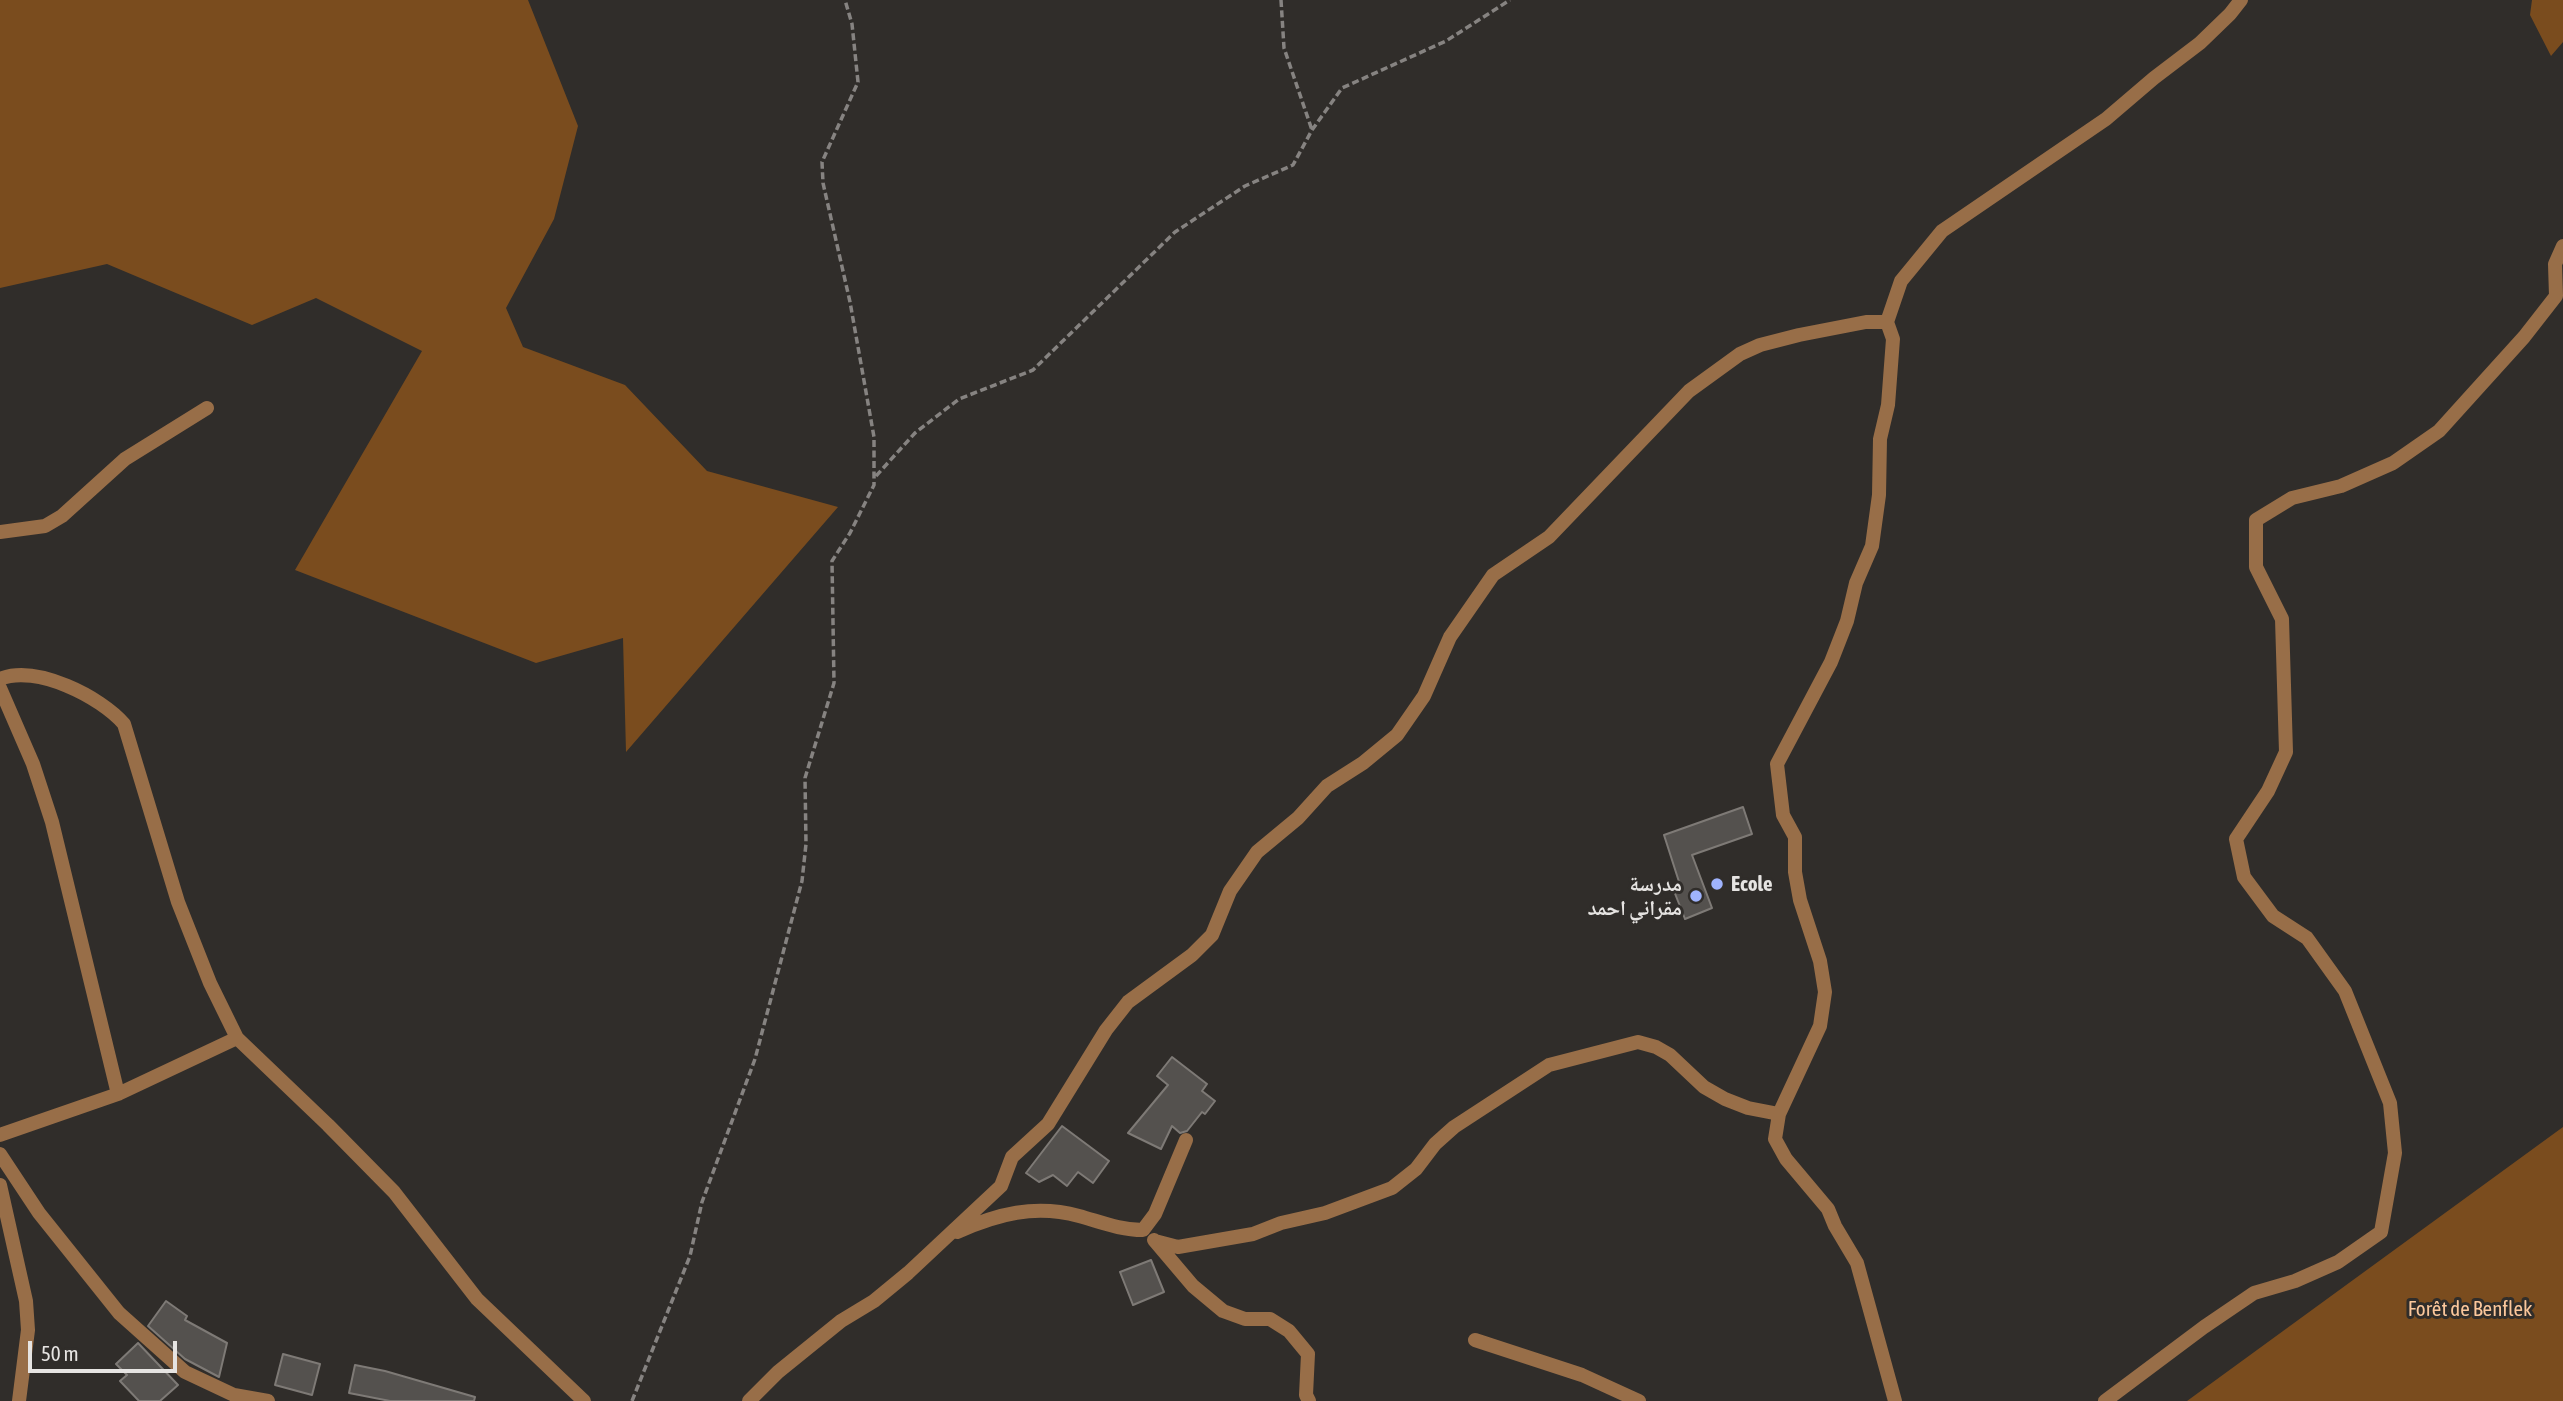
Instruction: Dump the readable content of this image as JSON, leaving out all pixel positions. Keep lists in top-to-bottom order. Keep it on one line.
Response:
{"parks":["Forêt de Benflek"],"places":["Ecole","مدرسة مقراني احمد"],"scale_bar":"50 m"}
